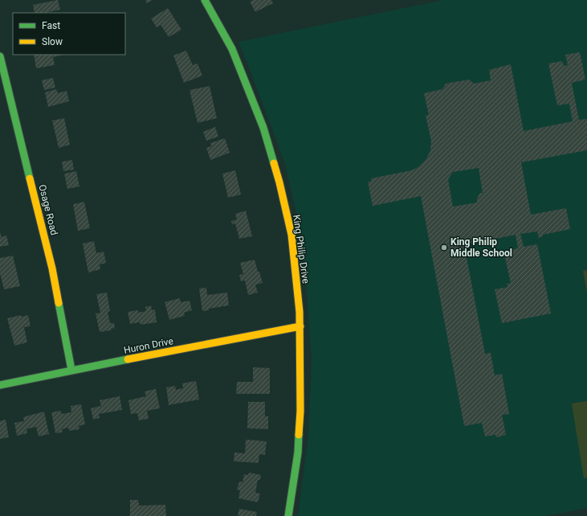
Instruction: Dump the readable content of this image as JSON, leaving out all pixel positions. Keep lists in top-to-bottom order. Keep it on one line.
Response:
{"streets":{"street":["Osage Road","King Philip Drive","Huron Drive"]},"crossings":[["Osage Road","Huron Drive"],["King Philip Drive","Huron Drive"]],"places":["King Philip Middle School"],"legend":["Fast","Slow"]}
